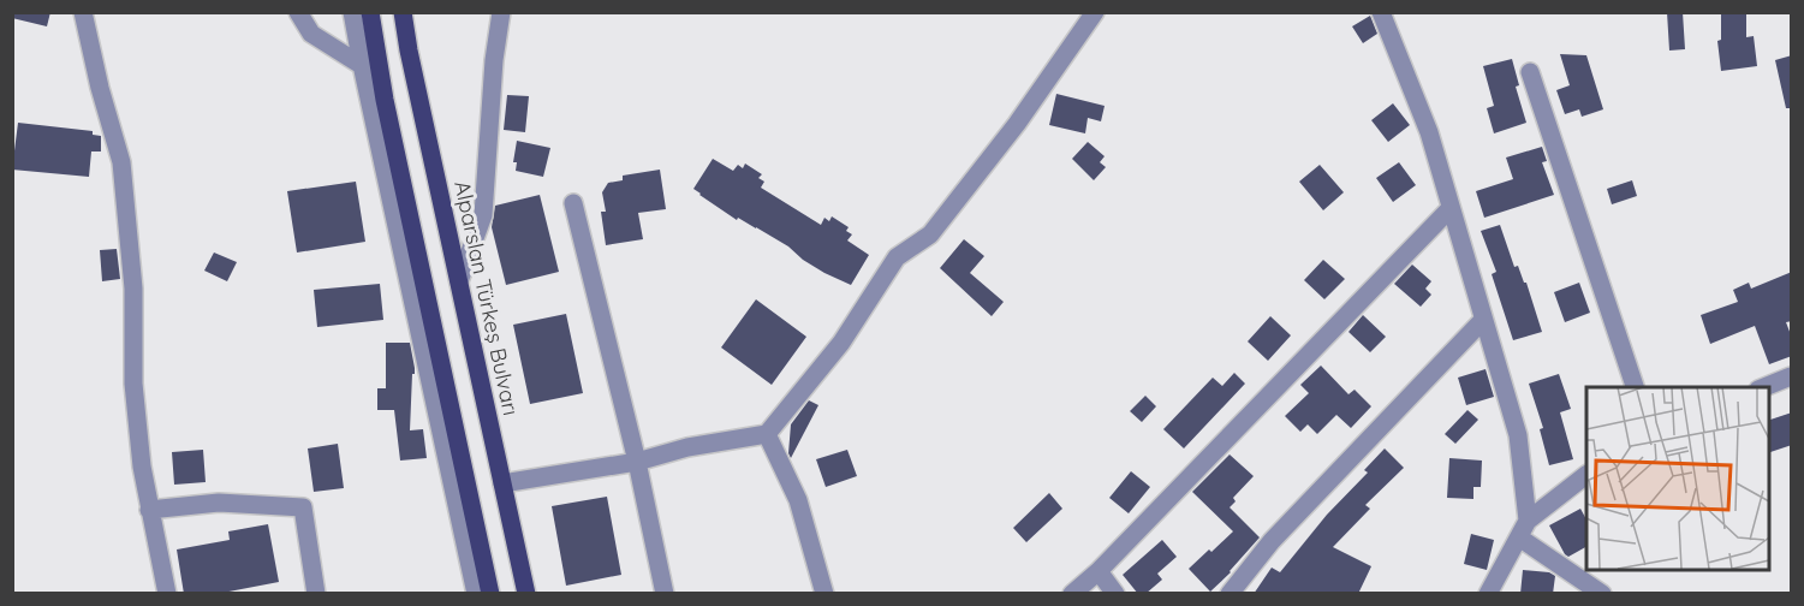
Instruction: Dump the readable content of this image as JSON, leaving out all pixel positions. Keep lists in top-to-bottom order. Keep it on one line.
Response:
{"streets":{"main road":["Alparslan Türkeş Bulvarı"]}}
